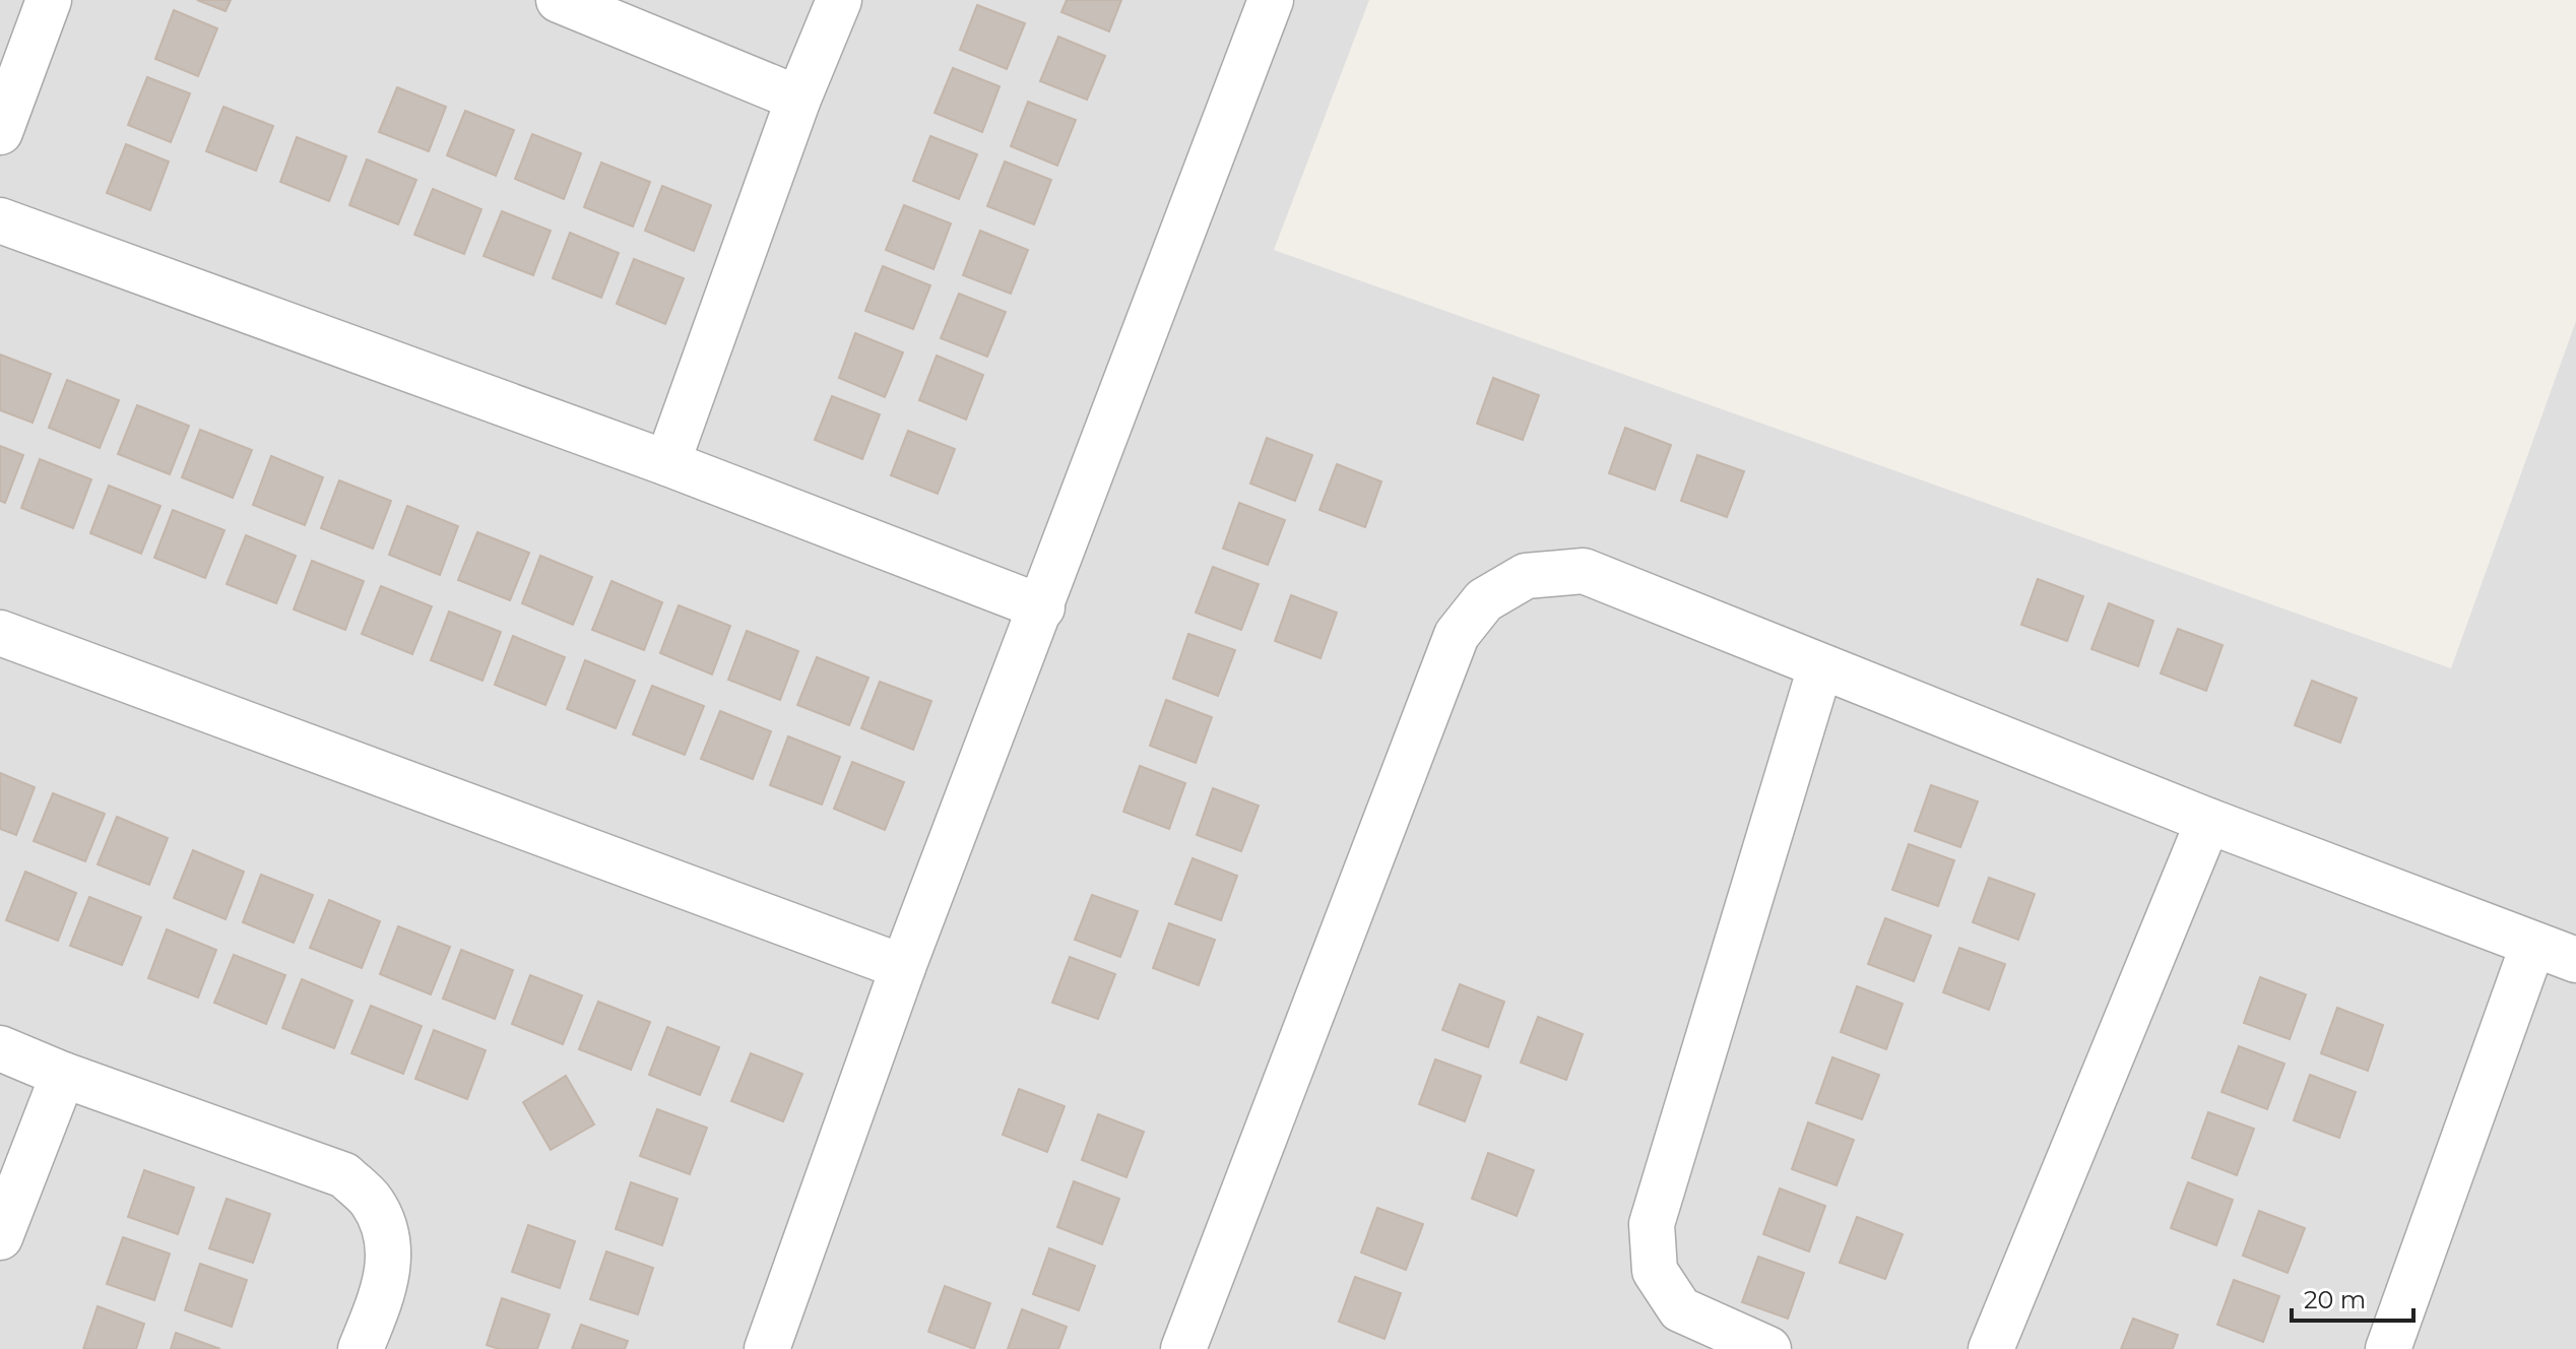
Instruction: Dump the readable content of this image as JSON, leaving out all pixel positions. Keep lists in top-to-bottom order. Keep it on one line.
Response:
{"scale_bar":"20 m"}
